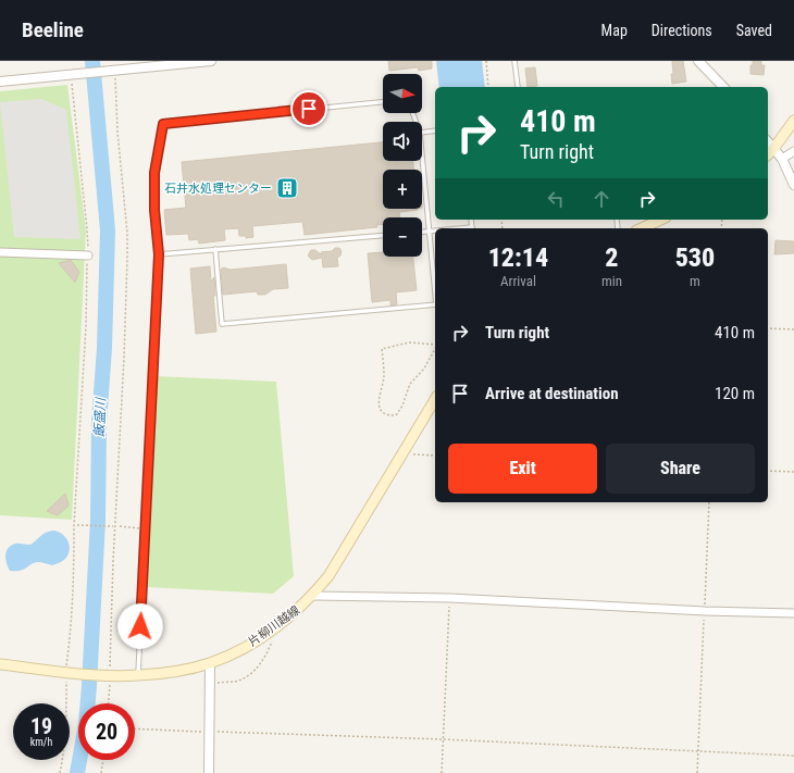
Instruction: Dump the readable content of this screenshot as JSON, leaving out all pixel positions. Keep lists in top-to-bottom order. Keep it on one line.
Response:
{"streets":{"main road":["片柳川越線"]},"water":["飯盛川"],"places":{"building":["石井水処理センター"]},"north":"right","page":{"header":"Beeline","nav":["Map","Directions","Saved"],"map_buttons":["+","−"],"turn":["410 m","Turn right"],"eta":["12:14","Arrival","2","min","530","m"],"list":[{"name":"Turn right","value":"410 m"},{"name":"Arrive at destination","value":"120 m"}],"buttons":["Exit","Share"],"speed":"19 km/h","limit":"20"}}
